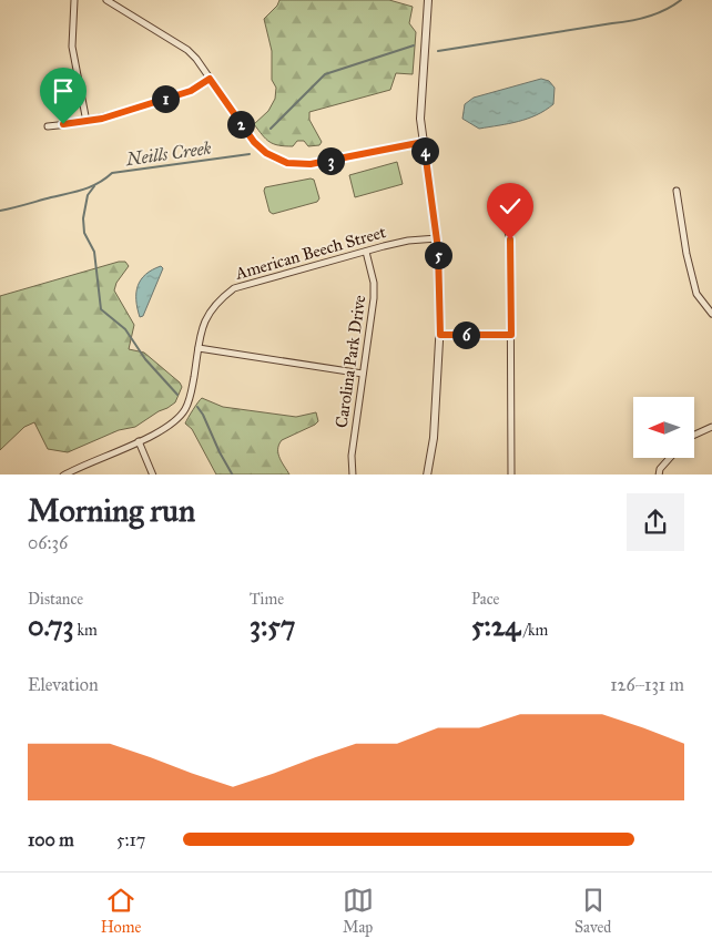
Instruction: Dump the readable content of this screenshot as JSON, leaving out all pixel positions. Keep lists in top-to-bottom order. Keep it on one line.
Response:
{"streets":{"street":["American Beech Street","Carolina Park Drive"]},"crossings":[["American Beech Street","Carolina Park Drive"]],"water":["Neills Creek"],"north":"left","page":{"pins":["1","2","4","3","5","6"],"heading":["Morning run","06:36"],"stats":[["Distance","0.73 km"],["Time","3:57"],["Pace","5:24 /km"]],"chart":["Elevation","126–131 m"],"list":[{"name":"100 m","note":"5:17"}],"tabs":["Home","Map","Saved"]}}
